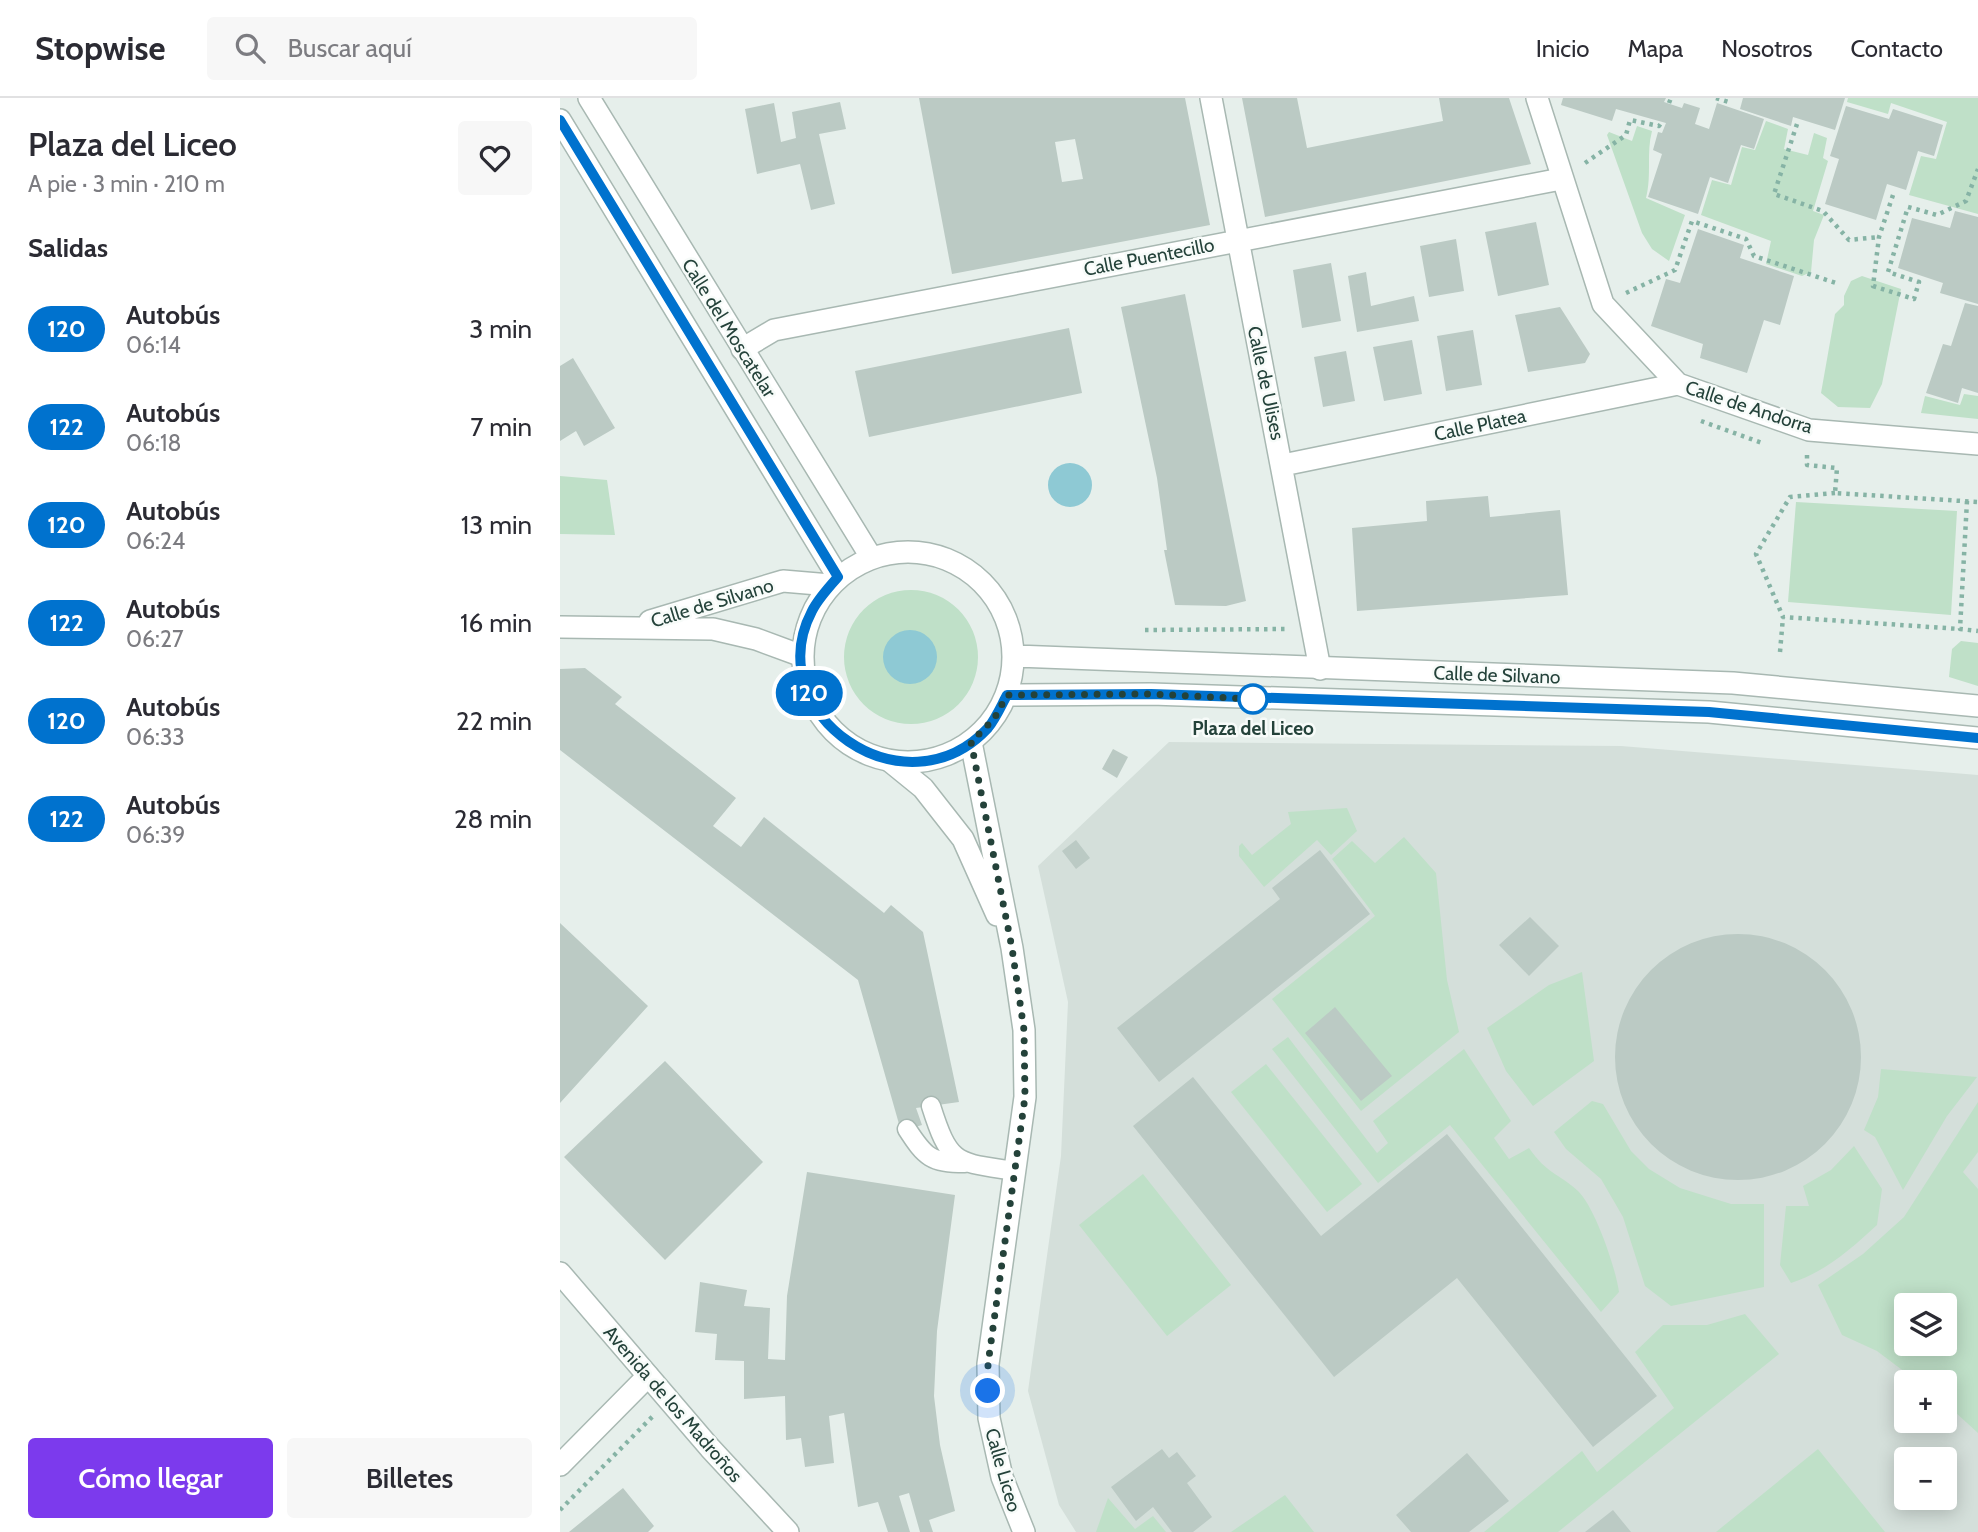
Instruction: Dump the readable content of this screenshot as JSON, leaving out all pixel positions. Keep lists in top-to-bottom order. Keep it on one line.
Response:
{"streets":{"street":["Calle Puentecillo","Calle del Moscatelar","Calle de Ulises","Calle de Andorra","Calle Platea","Calle de Silvano","Avenida de los Madroños","Calle Liceo"]},"crossings":[["Calle Puentecillo","Calle del Moscatelar"],["Calle Puentecillo","Calle de Ulises"],["Calle Puentecillo","Calle de Andorra"],["Calle del Moscatelar","Calle de Silvano"],["Calle del Moscatelar","Calle Liceo"],["Calle de Ulises","Calle Platea"],["Calle de Ulises","Calle de Silvano"],["Calle de Andorra","Calle Platea"],["Calle de Silvano","Calle Liceo"]],"places":["Plaza del Liceo"],"lines":["bus line 120"],"page":{"header":"Stopwise","search":"Buscar aquí","nav":["Inicio","Mapa","Nosotros","Contacto"],"heading":[["Plaza del Liceo","A pie · 3 min · 210 m"],"Salidas"],"on_map":"120","list":[{"mark":"120","name":"Autobús","note":"06:14","value":"3 min"},{"mark":"122","name":"Autobús","note":"06:18","value":"7 min"},{"mark":"120","name":"Autobús","note":"06:24","value":"13 min"},{"mark":"122","name":"Autobús","note":"06:27","value":"16 min"},{"mark":"120","name":"Autobús","note":"06:33","value":"22 min"},{"mark":"122","name":"Autobús","note":"06:39","value":"28 min"}],"map_buttons":["+","−"],"buttons":["Cómo llegar","Billetes"]}}
